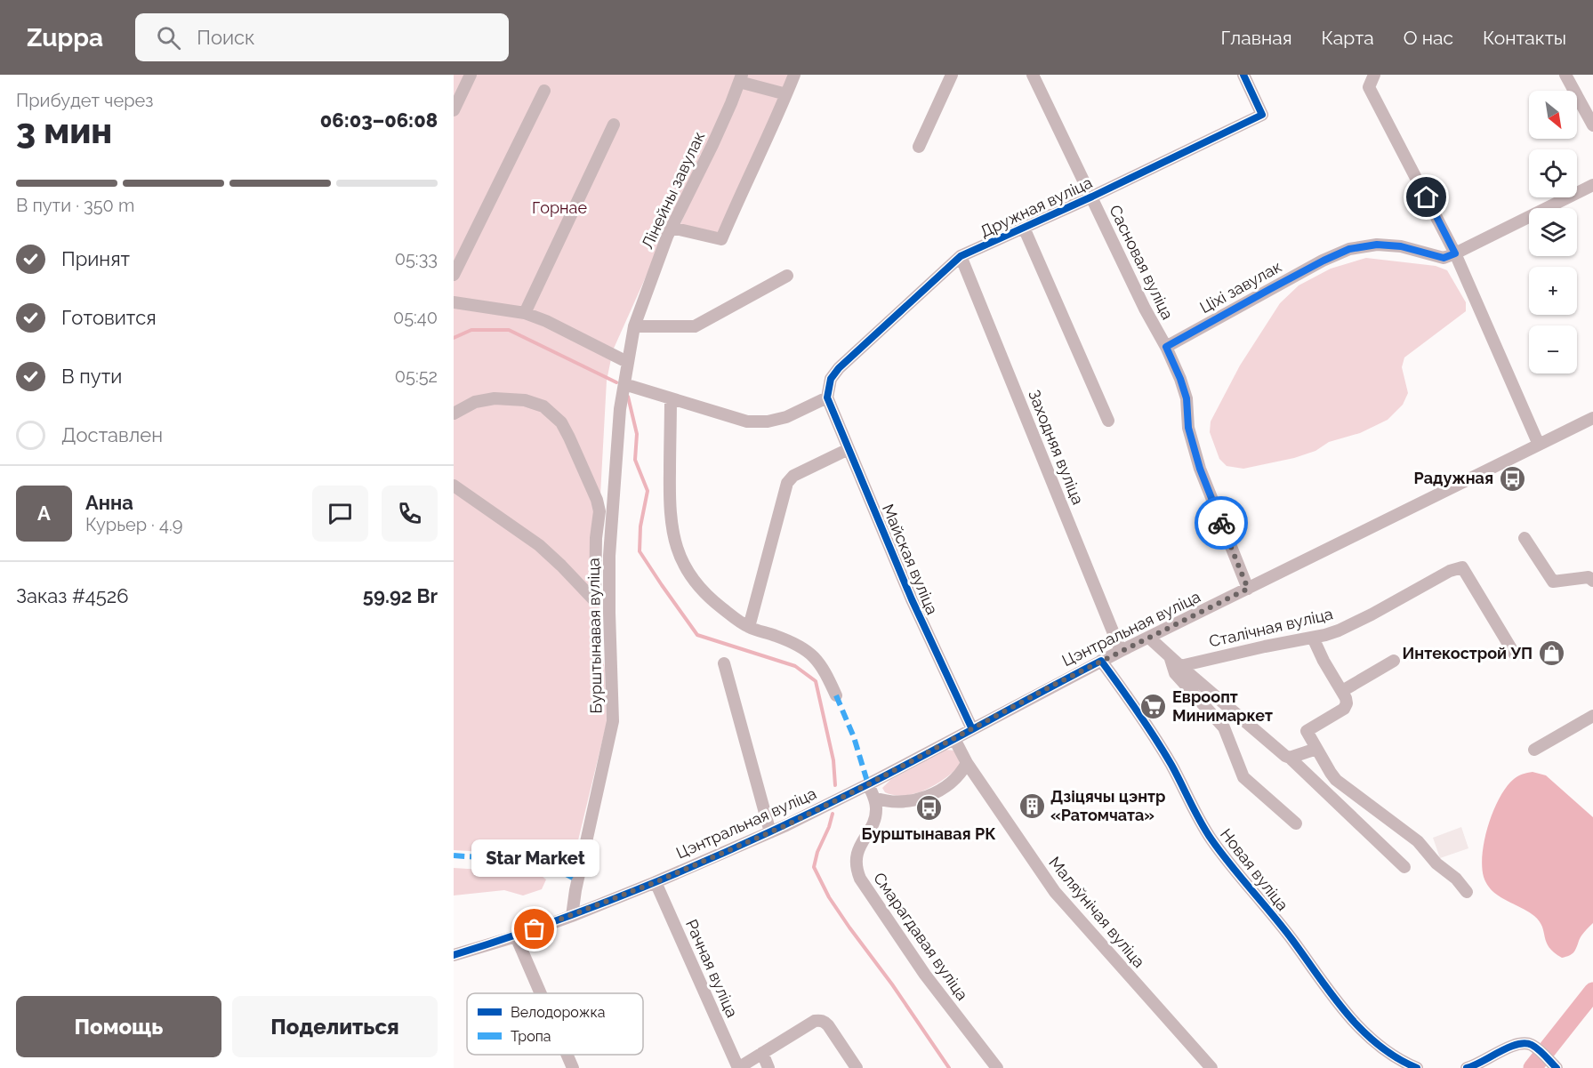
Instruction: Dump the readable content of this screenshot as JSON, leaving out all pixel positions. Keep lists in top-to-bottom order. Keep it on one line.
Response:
{"streets":{"street":["Лінейны завулак","Дружная вуліца","Сасновая вуліца","Ціхі завулак","Заходняя вуліца","Майская вуліца","Сталічная вуліца","Цэнтральная вуліца","Бурштынавая вуліца","Новая вуліца","Маляўнічая вуліца","Смарагдавая вуліца","Рачная вуліца"]},"crossings":[["Лінейны завулак","Бурштынавая вуліца"],["Дружная вуліца","Сасновая вуліца"],["Дружная вуліца","Заходняя вуліца"],["Дружная вуліца","Майская вуліца"],["Сасновая вуліца","Ціхі завулак"],["Сасновая вуліца","Цэнтральная вуліца"],["Заходняя вуліца","Цэнтральная вуліца"],["Майская вуліца","Цэнтральная вуліца"],["Цэнтральная вуліца","Бурштынавая вуліца"],["Цэнтральная вуліца","Новая вуліца"],["Цэнтральная вуліца","Маляўнічая вуліца"],["Цэнтральная вуліца","Рачная вуліца"]],"parks":["Горнае"],"places":{"bus stop":["Радужная","Бурштынавая РК"],"shop":["Интекострой УП"],"supermarket":["Евроопт Минимаркет"],"building":["Дзіцячы цэнтр «Ратомчата»"],"other":["Star Market"]},"legend":["Велодорожка","Тропа"],"north":"bottom right","page":{"header":"Zuppa","search":"Поиск","nav":["Главная","Карта","О нас","Контакты"],"heading":["3 мин","Прибудет через","06:03–06:08"],"panel":["Анна","Курьер · 4.9","Заказ #4526","59.92 Br"],"map_buttons":["+","−"],"bar":"В пути · 350 m","list":[["Принят","05:33"],["Готовится","05:40"],["В пути","05:52"],"Доставлен"],"round":"А","bubble":"Star Market","buttons":["Помощь","Поделиться"]}}
